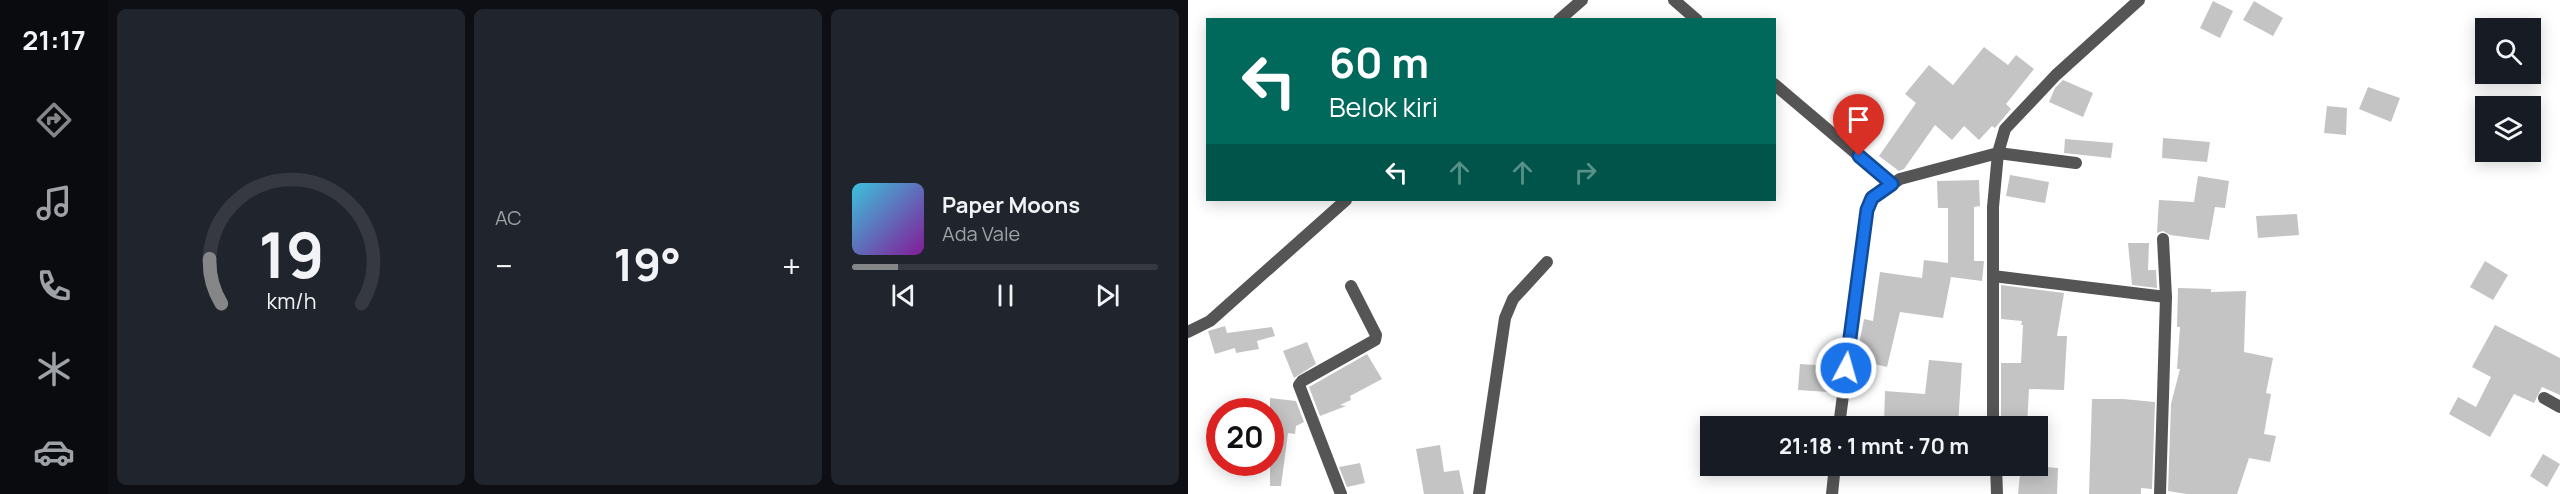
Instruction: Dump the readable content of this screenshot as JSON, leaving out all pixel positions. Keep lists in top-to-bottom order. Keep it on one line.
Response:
{"page":{"tabs":"21:17","tile":"AC","turn":["60 m","Belok kiri"],"song":["Paper Moons","Ada Vale"],"heat":["−","19°","+"],"limit":"20","trip":"21:18 · 1 mnt · 70 m","gauge":["19","km/h"]}}
